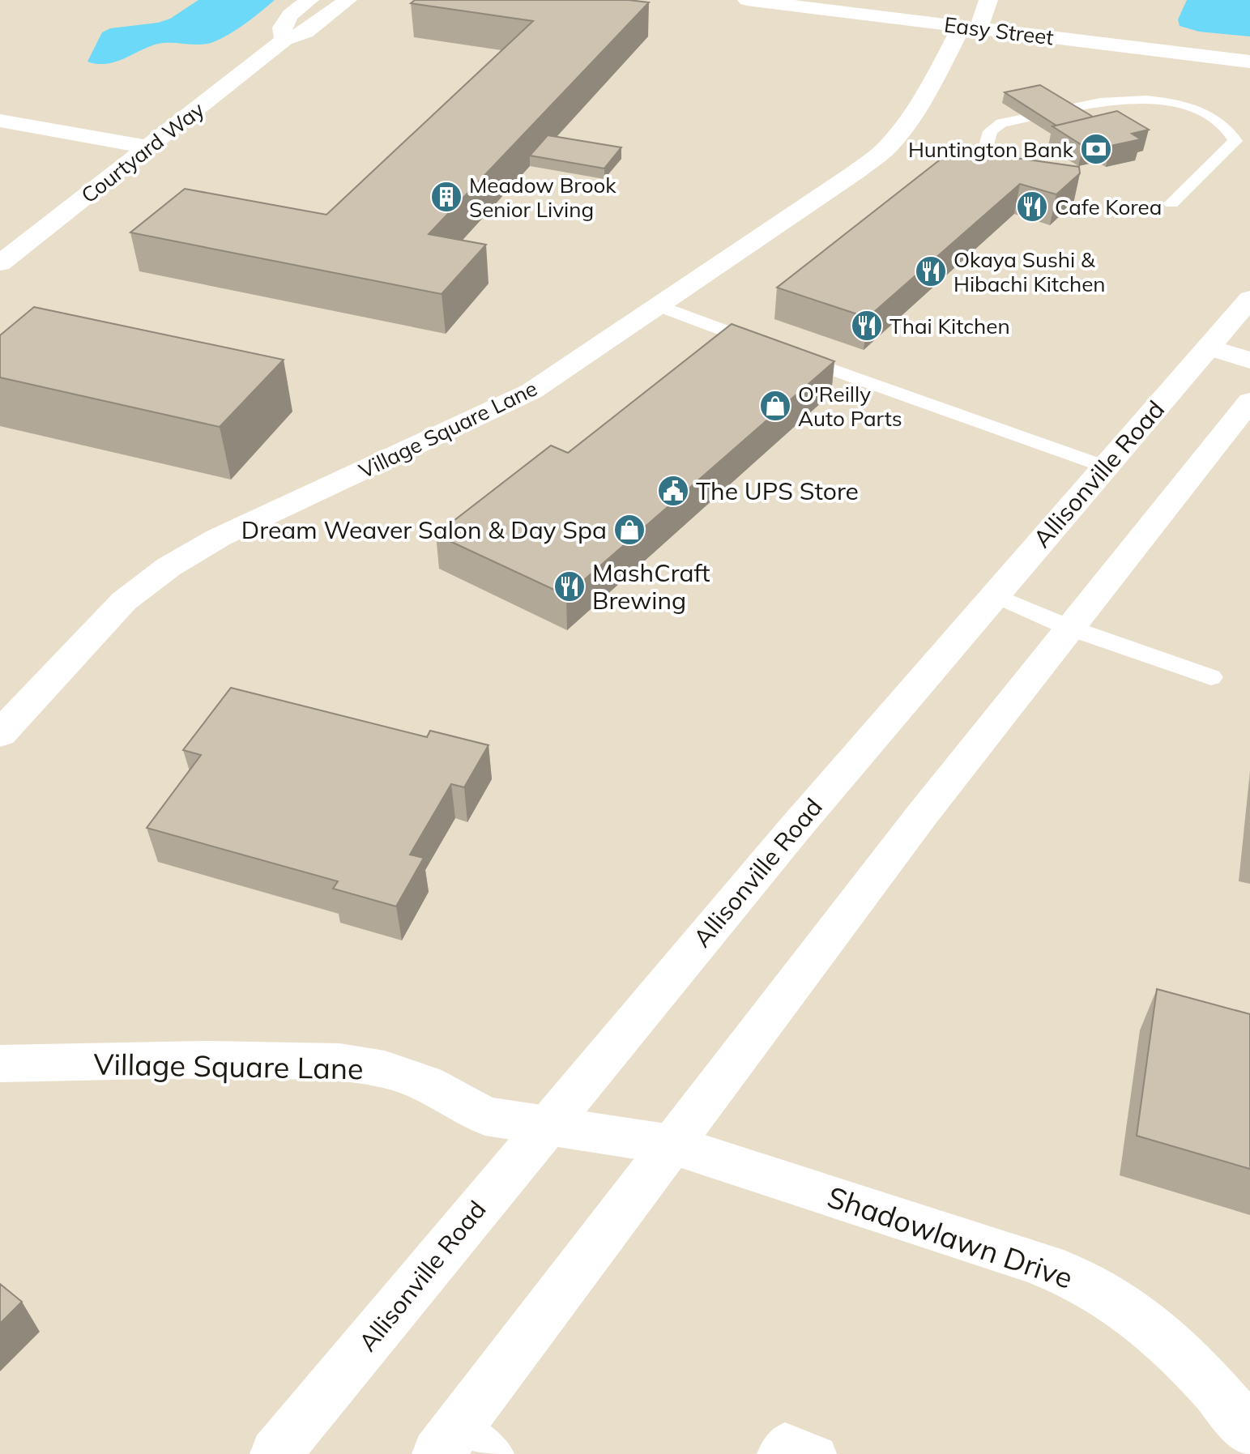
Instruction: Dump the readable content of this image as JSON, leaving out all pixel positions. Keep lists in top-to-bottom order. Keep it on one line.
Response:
{"streets":{"street":["Easy Street","Courtyard Way","Village Square Lane","Allisonville Road","Shadowlawn Drive"]},"crossings":[["Easy Street","Village Square Lane"],["Village Square Lane","Allisonville Road"],["Village Square Lane","Shadowlawn Drive"]],"places":{"bank":["Huntington Bank"],"building":["Meadow Brook Senior Living"],"restaurant":["Cafe Korea","Okaya Sushi & Hibachi Kitchen","Thai Kitchen","MashCraft Brewing"],"shop":["O'Reilly Auto Parts","Dream Weaver Salon & Day Spa"],"public building":["The UPS Store"]}}
